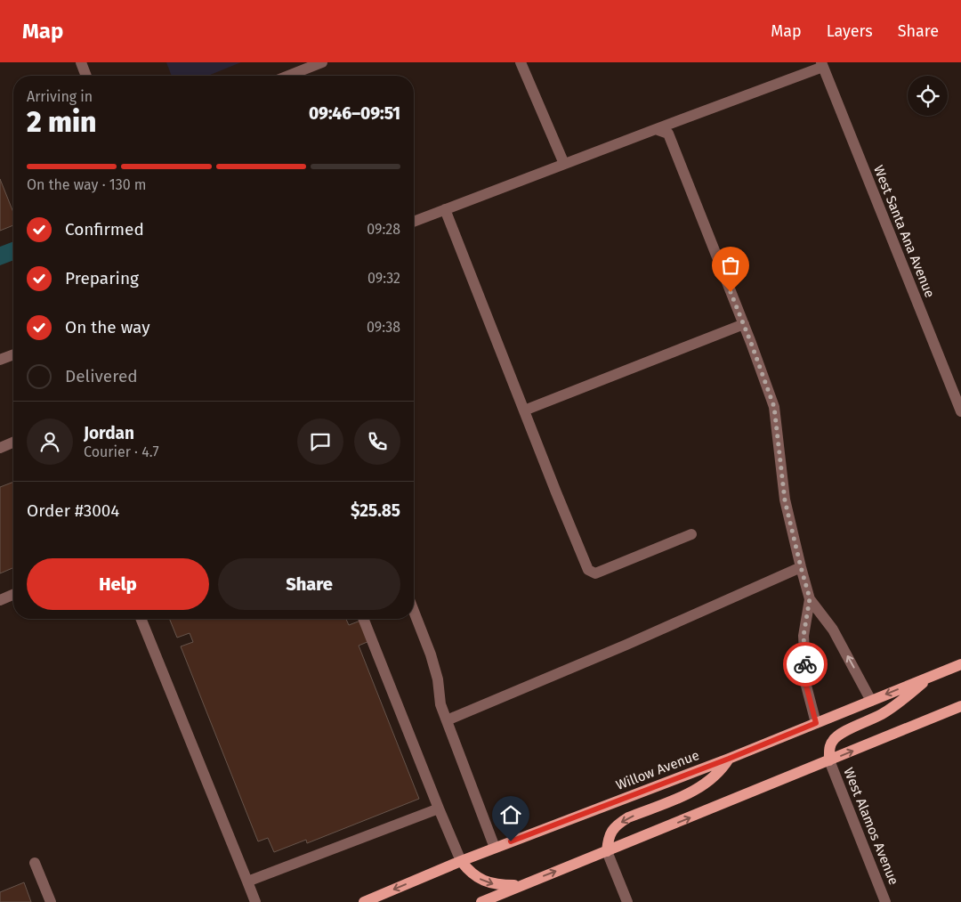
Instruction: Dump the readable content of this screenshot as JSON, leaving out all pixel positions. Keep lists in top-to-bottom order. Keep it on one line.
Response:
{"streets":{"main road":["Willow Avenue"],"street":["West Santa Ana Avenue","West Alamos Avenue"]},"page":{"header":"Map","nav":["Map","Layers","Share"],"heading":["2 min","Arriving in","09:46–09:51"],"panel":["Jordan","Courier · 4.7","Order #3004","$25.85"],"bar":"On the way · 130 m","list":[["Confirmed","09:28"],["Preparing","09:32"],["On the way","09:38"],"Delivered"],"buttons":["Help","Share"]}}
